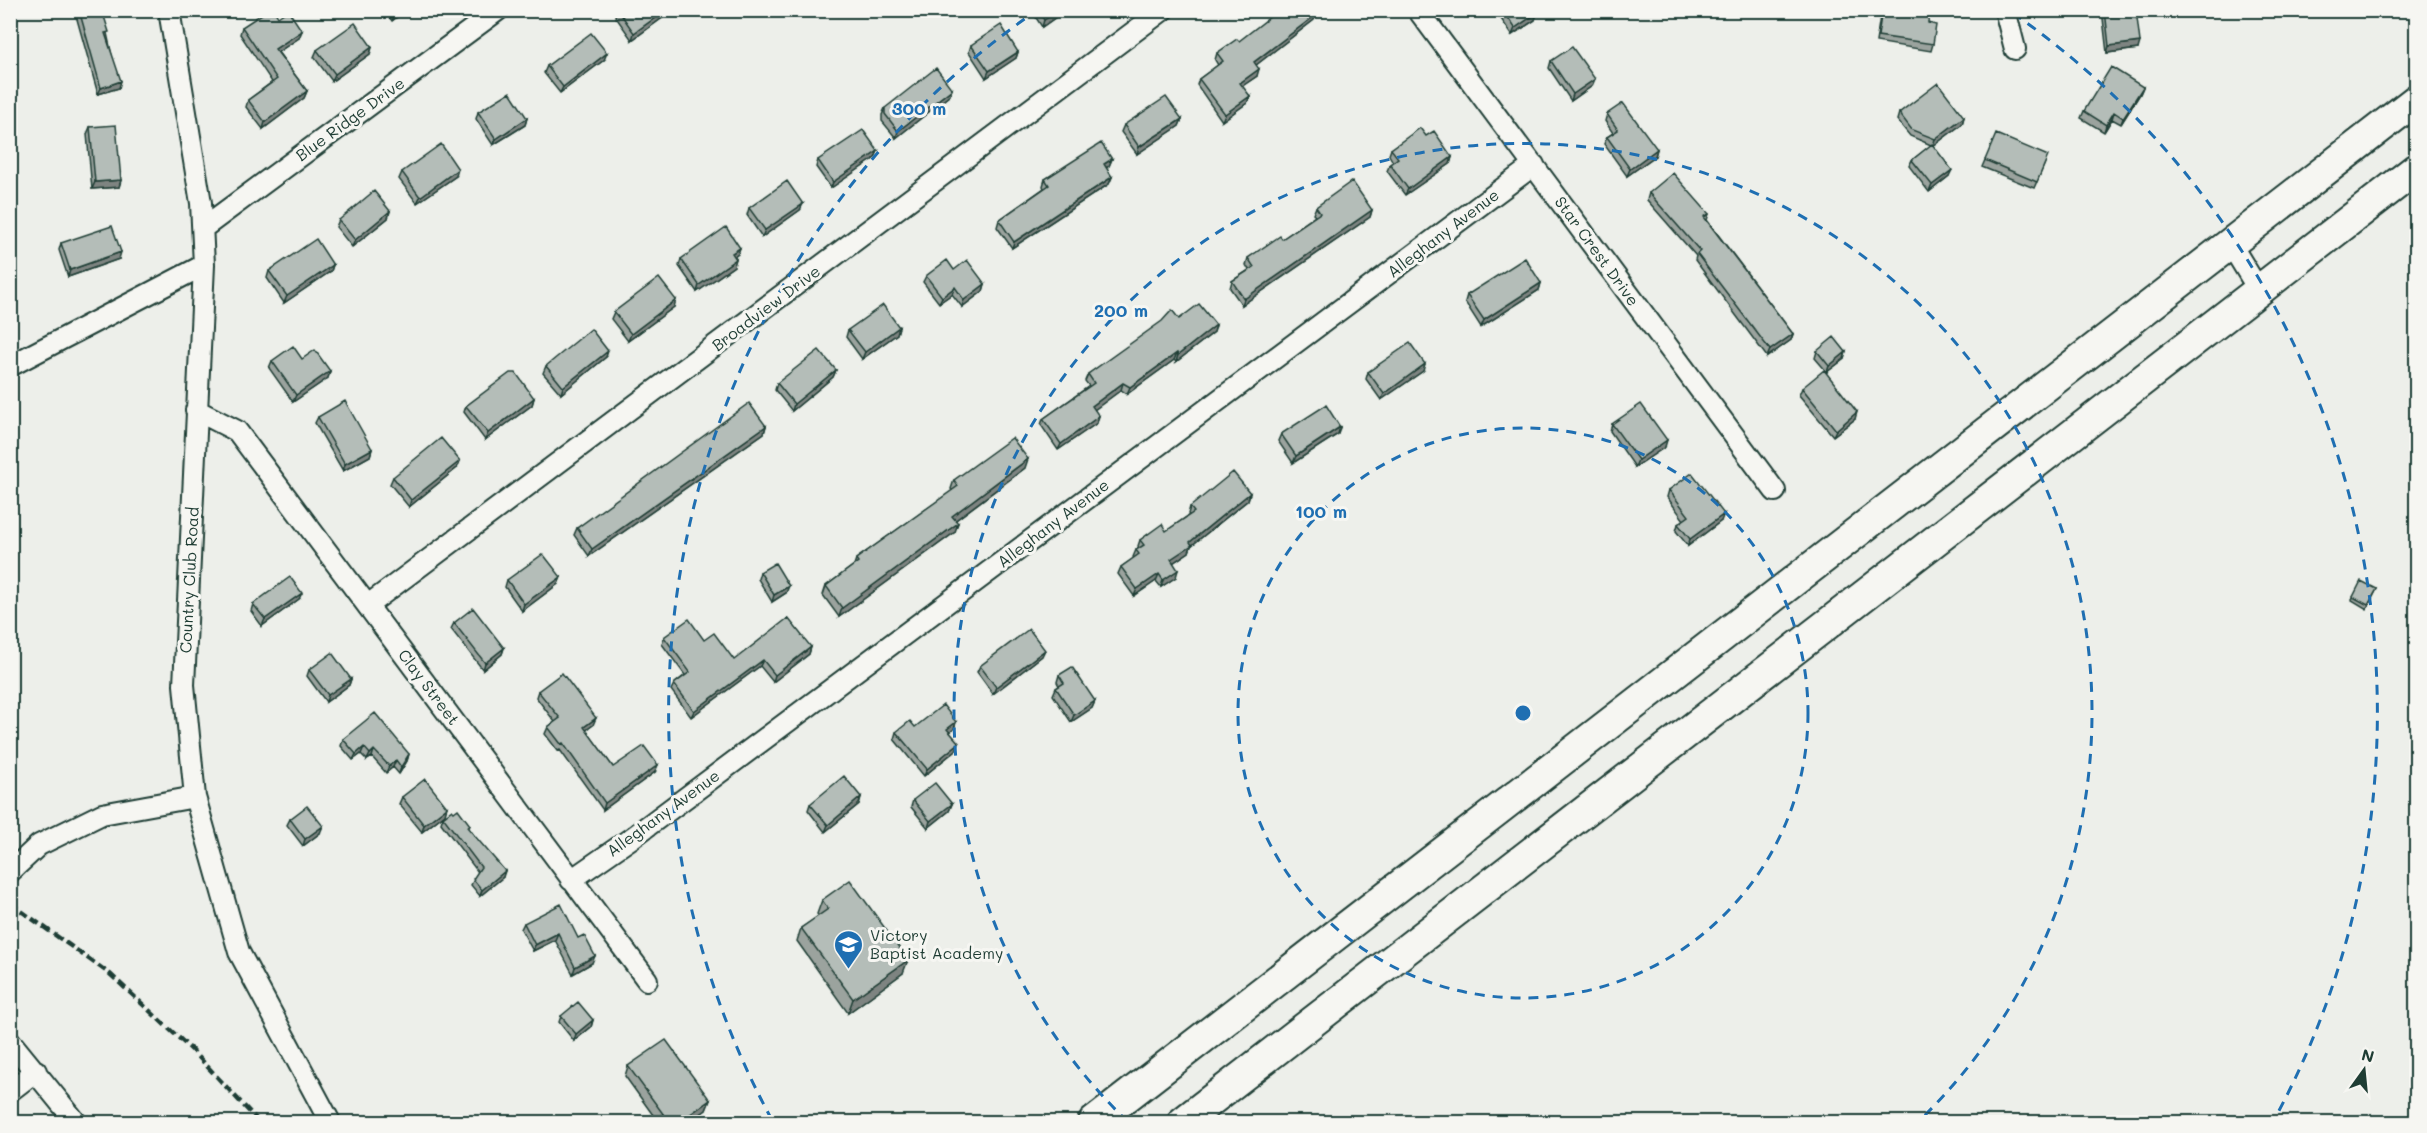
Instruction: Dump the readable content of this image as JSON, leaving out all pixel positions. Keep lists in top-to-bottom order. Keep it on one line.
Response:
{"streets":{"street":["Blue Ridge Drive","Alleghany Avenue","Star Crest Drive","Broadview Drive","Country Club Road","Clay Street"]},"crossings":[["Blue Ridge Drive","Country Club Road"],["Alleghany Avenue","Star Crest Drive"],["Alleghany Avenue","Clay Street"],["Broadview Drive","Clay Street"],["Country Club Road","Clay Street"]],"places":{"school or university":["Victory Baptist Academy"]},"north":"top","rings":["300 m","200 m","100 m"]}
